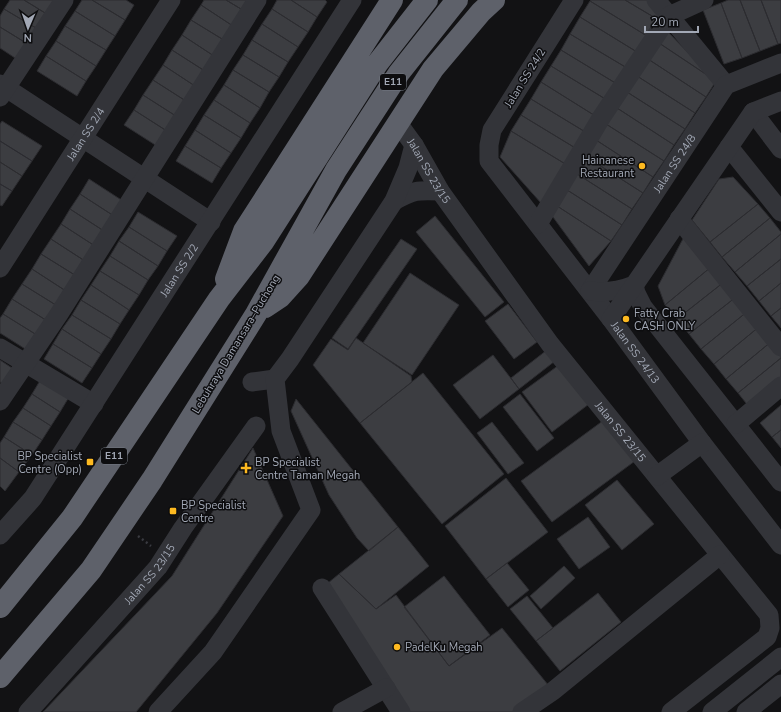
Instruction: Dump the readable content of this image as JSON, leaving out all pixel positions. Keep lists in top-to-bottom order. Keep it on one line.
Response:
{"streets":{"highway":["E11","Lebuhraya Damansara–Puchong"],"street":["Jalan SS 24/2","Jalan SS 2/4","Jalan SS 24/8","Jalan SS 23/15","Jalan SS 2/2","Jalan SS 24/13"]},"crossings":[["Jalan SS 24/2","Jalan SS 24/13"],["Jalan SS 24/8","Jalan SS 24/13"]],"places":{"other":["Hainanese Restaurant","Fatty Crab CASH ONLY","PadelKu Megah"],"transit":["BP Specialist Centre (Opp)","BP Specialist Centre"],"health":["BP Specialist Centre Taman Megah"]},"scale_bar":"20 m","north":"bottom"}
